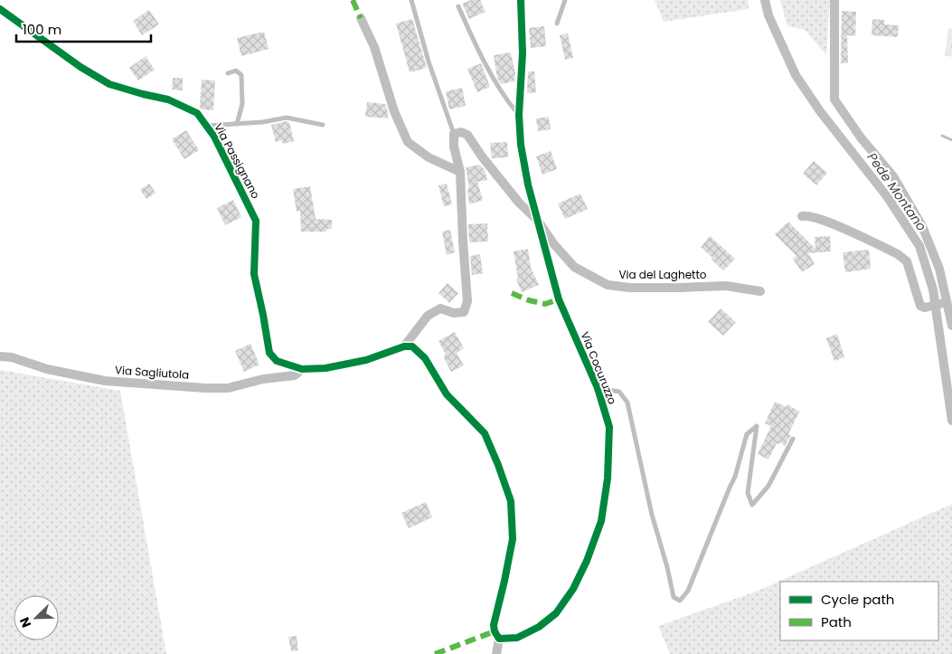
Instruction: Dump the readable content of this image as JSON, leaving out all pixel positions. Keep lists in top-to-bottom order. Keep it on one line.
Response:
{"streets":{"street":["Via Passignano","Via del Laghetto","Via Cocuruzzo","Via Sagliutola"]},"crossings":[["Via Passignano","Via Sagliutola"],["Via del Laghetto","Via Cocuruzzo"]],"water":["Pede Montano"],"legend":["Cycle path","Path"],"scale_bar":"100 m","north":"bottom left"}
